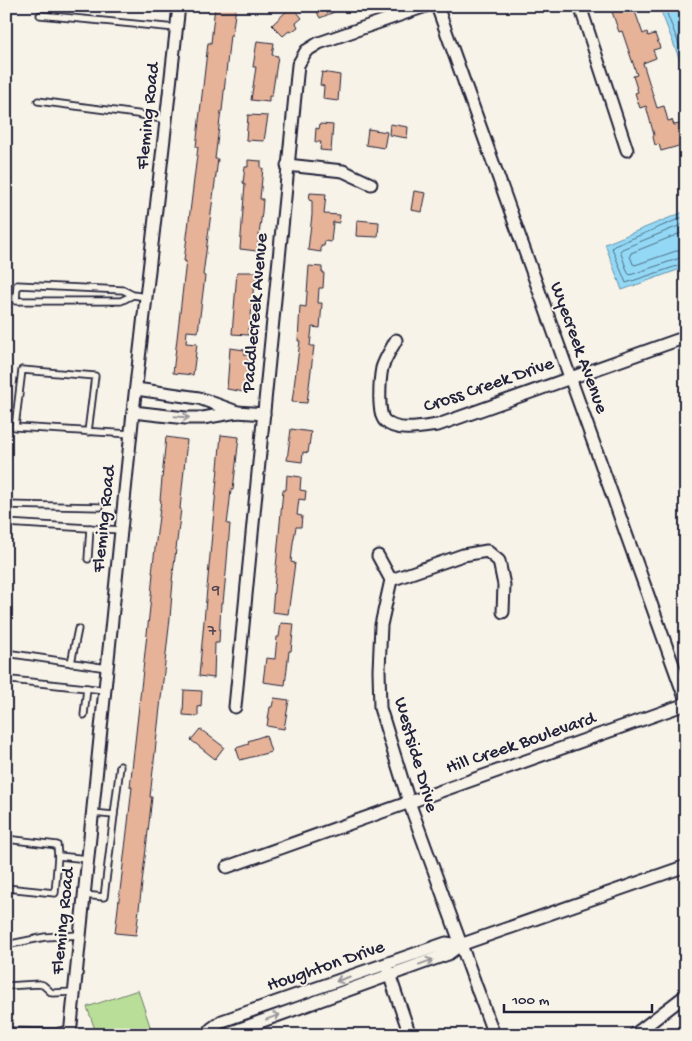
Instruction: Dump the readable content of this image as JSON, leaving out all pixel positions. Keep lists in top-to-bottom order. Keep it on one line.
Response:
{"streets":{"street":["Fleming Road","Paddlecreek Avenue","Wyecreek Avenue","Cross Creek Drive","Hill Creek Boulevard","Westside Drive","Houghton Drive"]},"crossings":[["Wyecreek Avenue","Cross Creek Drive"],["Wyecreek Avenue","Hill Creek Boulevard"],["Hill Creek Boulevard","Westside Drive"],["Westside Drive","Houghton Drive"]],"house_numbers":["9","7"],"scale_bar":"100 m"}
